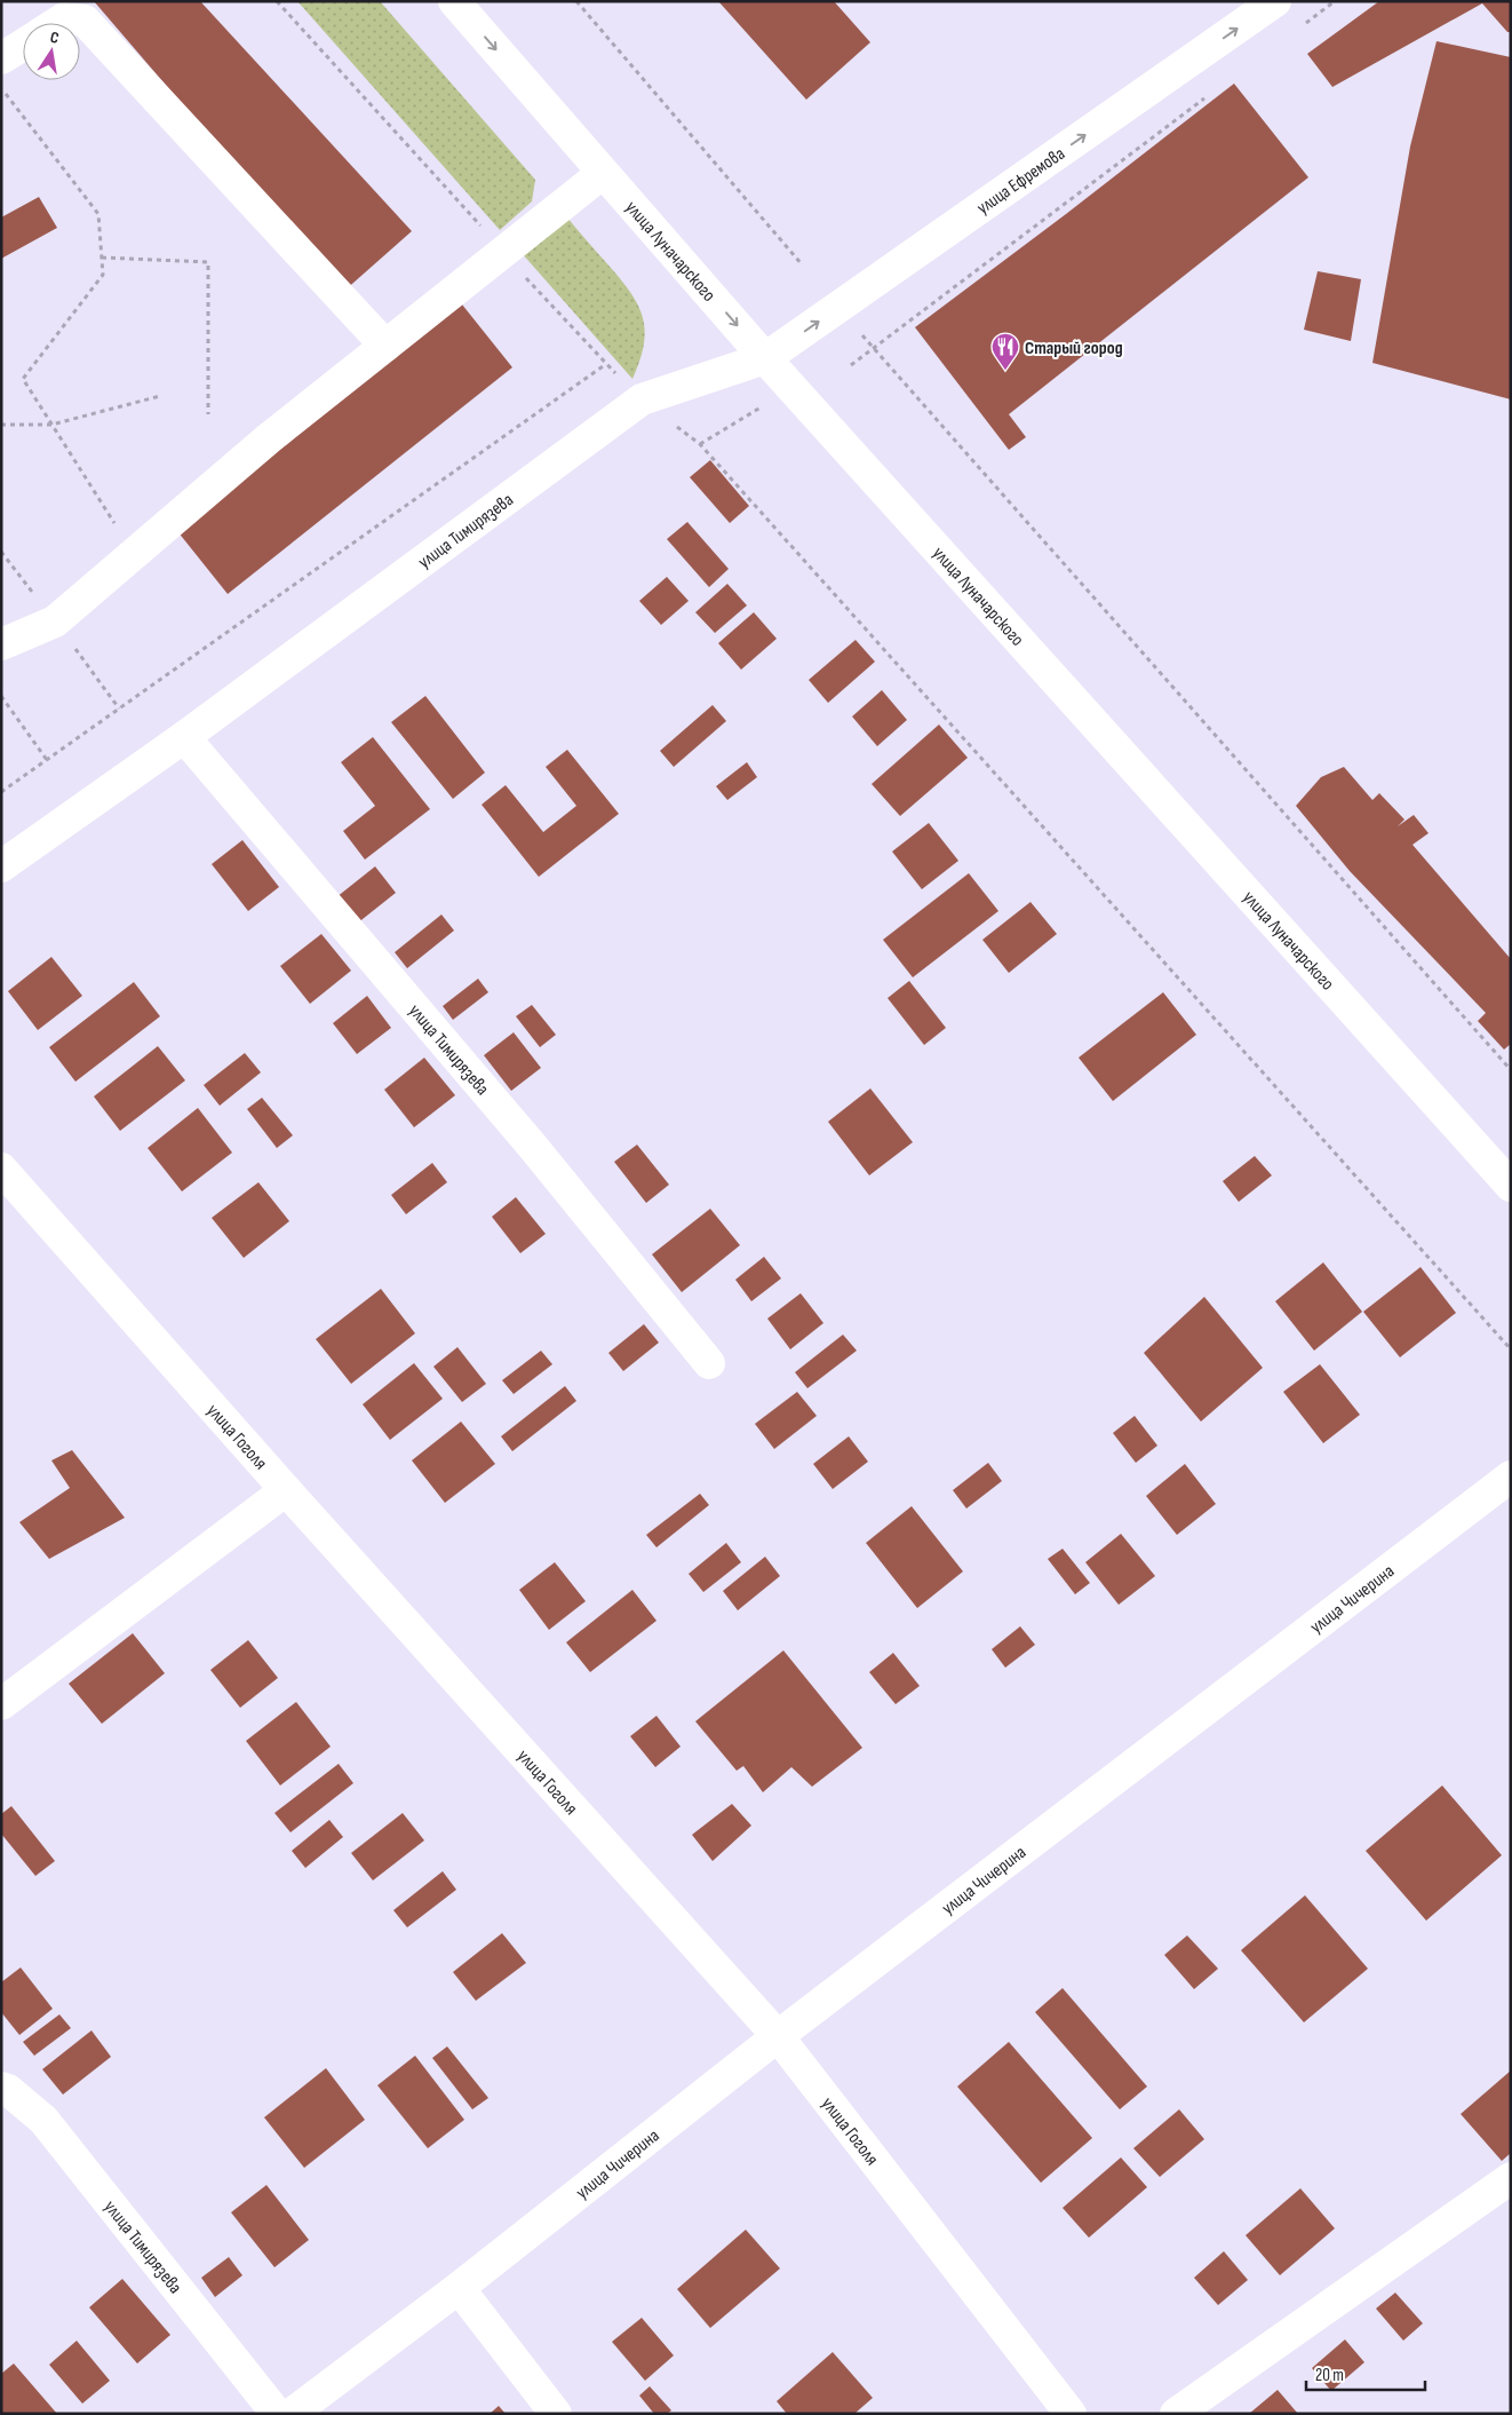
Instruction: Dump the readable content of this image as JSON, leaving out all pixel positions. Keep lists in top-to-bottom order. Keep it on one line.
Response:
{"streets":{"street":["улица Ефремова","улица Луначарского","улица Тимирязева","улица Гоголя","улица Чичерина"]},"crossings":[["улица Ефремова","улица Луначарского"],["улица Ефремова","улица Тимирязева"],["улица Луначарского","улица Тимирязева"],["улица Гоголя","улица Чичерина"]],"one_way":["улица Ефремова"],"places":{"restaurant":["Старый город"]},"scale_bar":"20 m","north":"top"}
